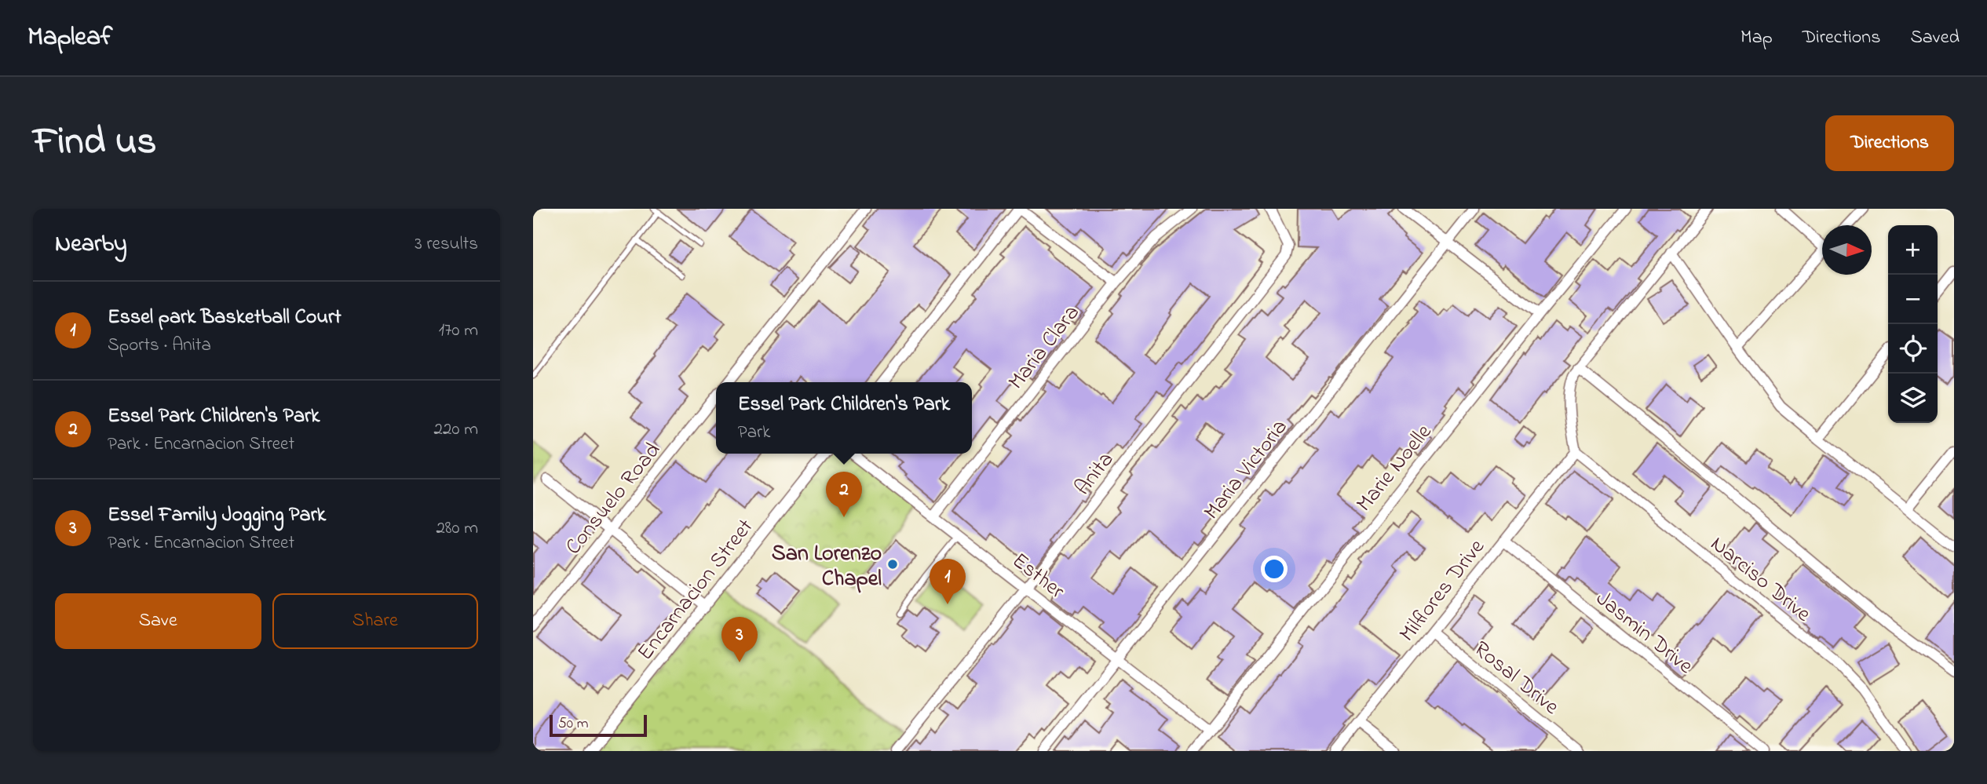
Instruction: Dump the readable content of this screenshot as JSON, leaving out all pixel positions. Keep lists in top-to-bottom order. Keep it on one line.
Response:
{"streets":{"street":["Maria Clara","Marie Noelle","Maria Victoria","Anita","Consuelo Road","Esther","Narciso Drive","Encarnacion Street","Milflores Drive","Jasmin Drive","Rosal Drive"]},"crossings":[["Maria Clara","Esther"],["Marie Noelle","Esther"],["Maria Victoria","Esther"],["Anita","Esther"],["Narciso Drive","Milflores Drive"],["Milflores Drive","Jasmin Drive"],["Milflores Drive","Rosal Drive"]],"places":["San Lorenzo Chapel"],"scale_bar":"50 m","north":"right","page":{"header":"Mapleaf","nav":["Map","Directions","Saved"],"title":"Find us","buttons":["Directions",["Save","Share"]],"heading":["Nearby","3 results"],"map_buttons":["+","−"],"list":[{"mark":"1","name":"Essel park Basketball Court","note":"Sports · Anita","value":"170 m"},{"mark":"2","name":"Essel Park Children's Park","note":"Park · Encarnacion Street","value":"220 m"},{"mark":"3","name":"Essel Family Jogging Park","note":"Park · Encarnacion Street","value":"280 m"}],"popup":["Essel Park Children's Park","Park"],"pins":["2","1","3"],"scale":"50 m"}}
